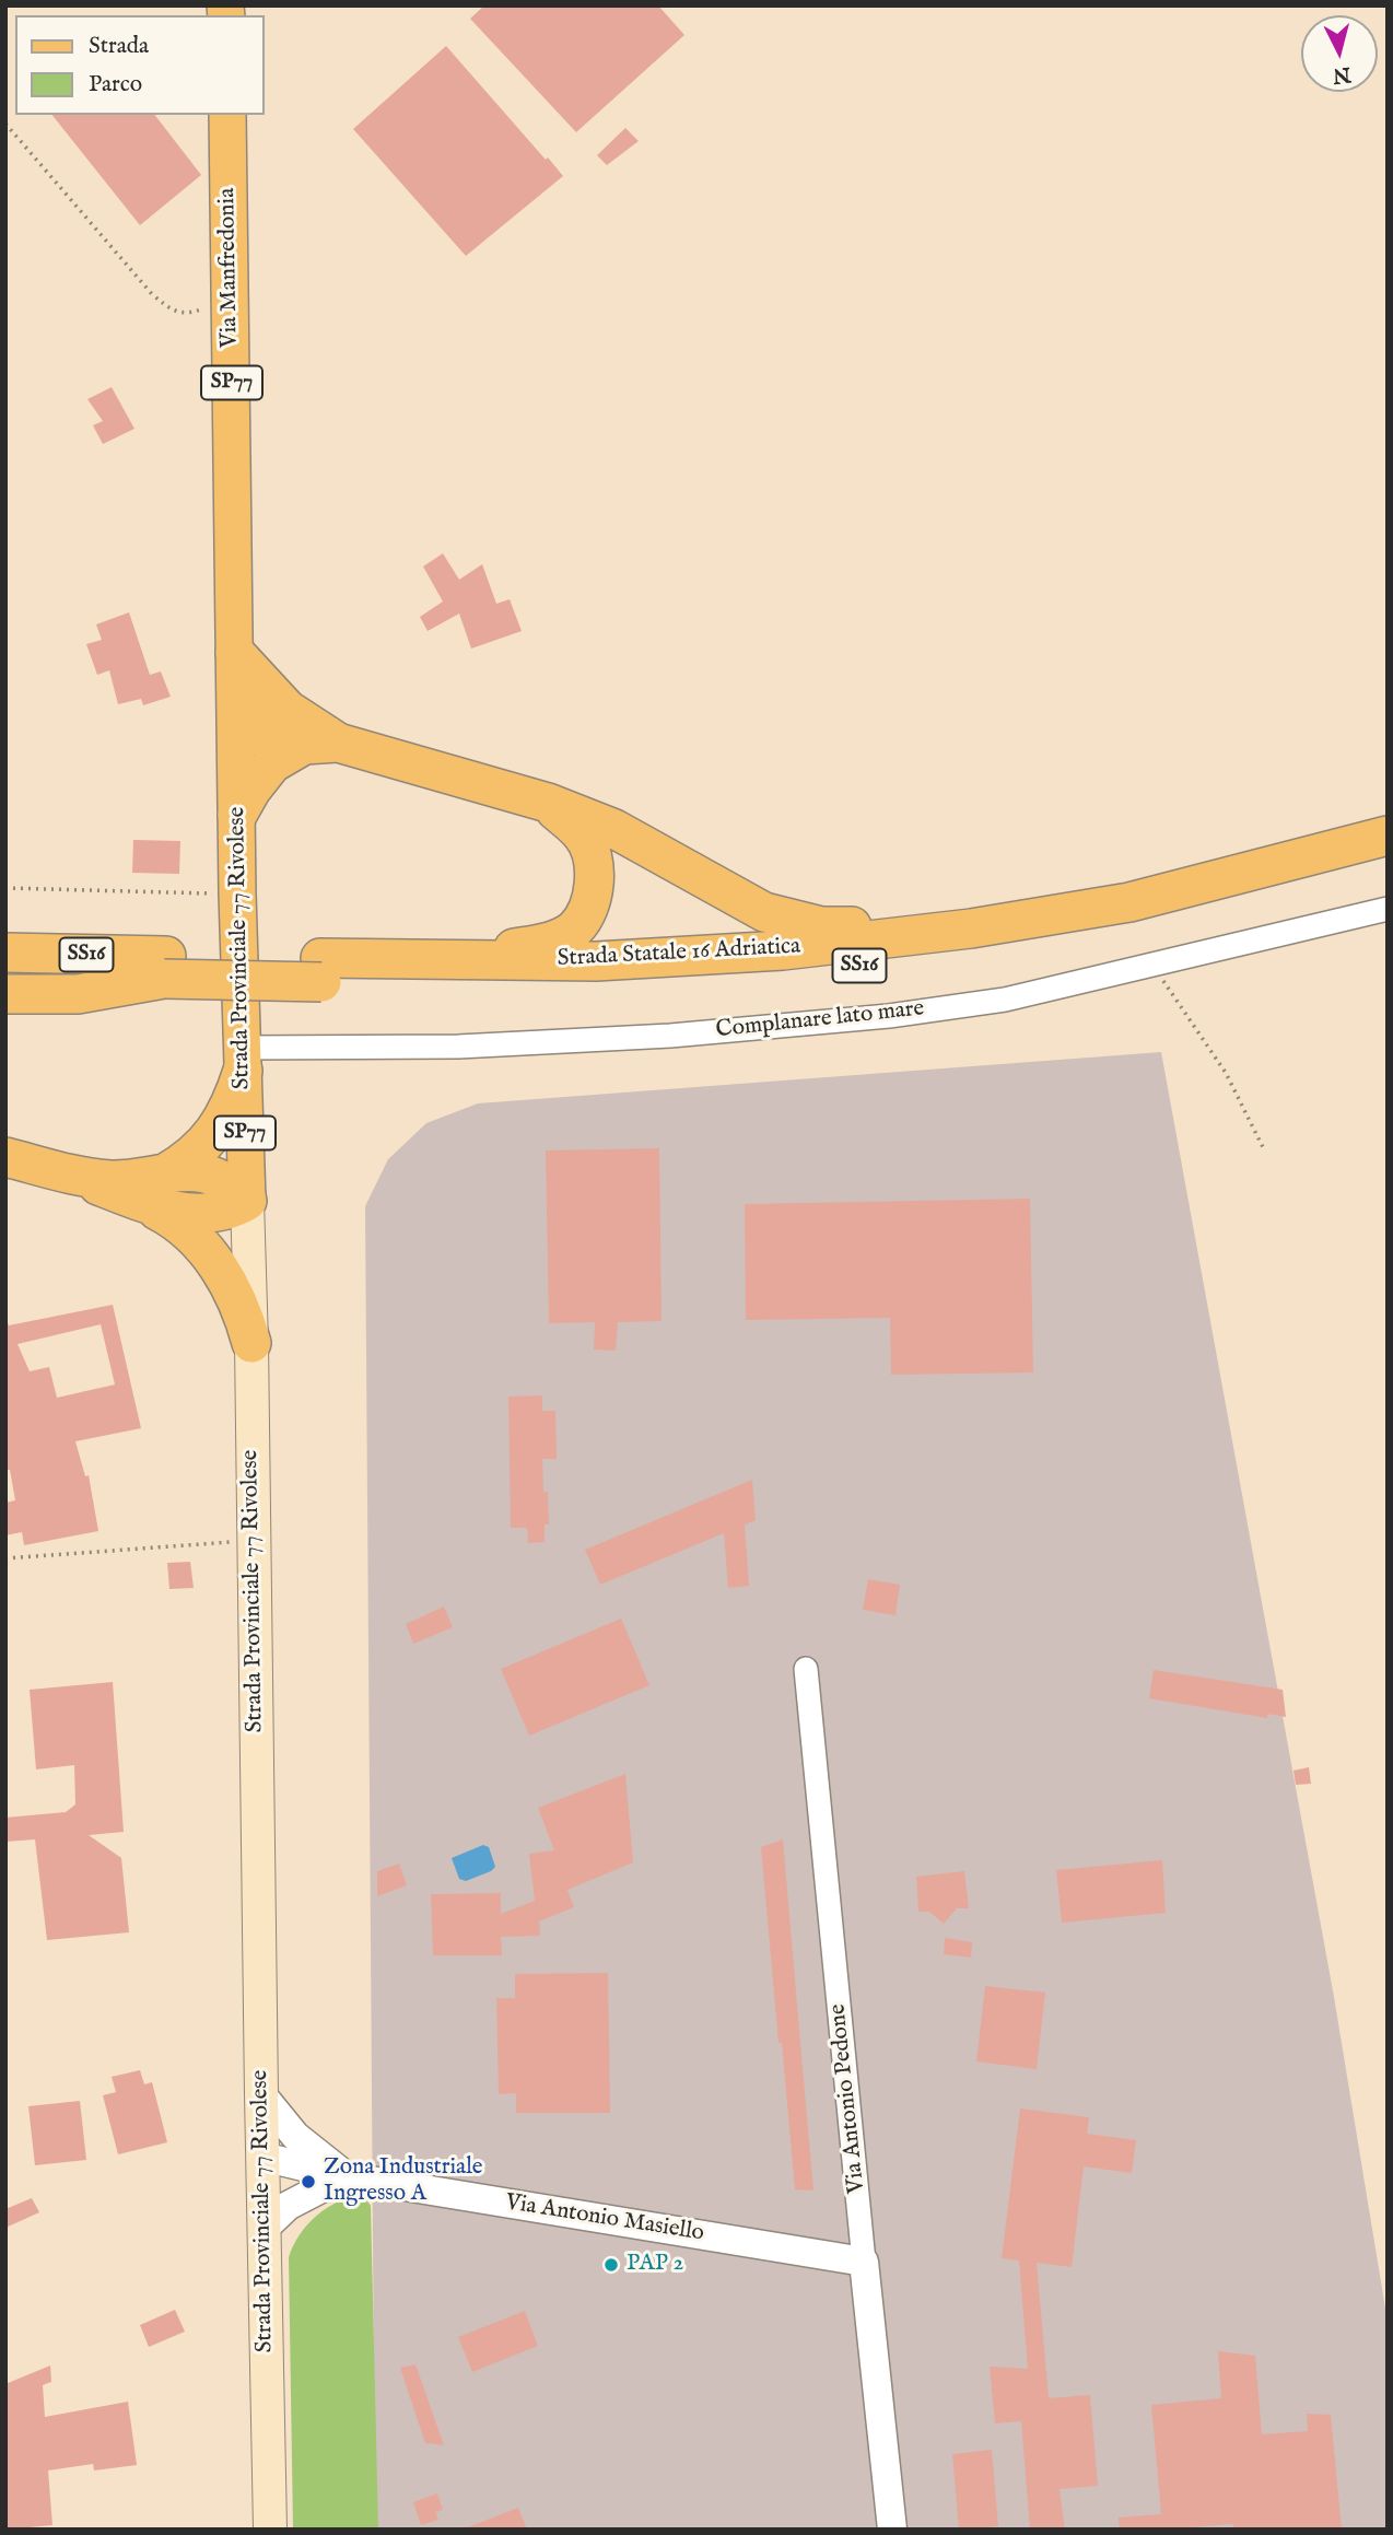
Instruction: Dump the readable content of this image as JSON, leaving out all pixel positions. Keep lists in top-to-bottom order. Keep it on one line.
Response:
{"streets":{"highway":["Strada Statale 16 Adriatica","SS16"],"main road":["Via Manfredonia","SP77","Strada Provinciale 77 Rivolese"],"street":["Complanare lato mare","Via Antonio Pedone","Via Antonio Masiello"]},"crossings":[["Via Manfredonia","Strada Provinciale 77 Rivolese"],["Strada Provinciale 77 Rivolese","Complanare lato mare"],["Via Antonio Pedone","Via Antonio Masiello"]],"places":["Zona Industriale Ingresso A","PAP 2"],"legend":["Strada","Parco"],"north":"bottom"}
